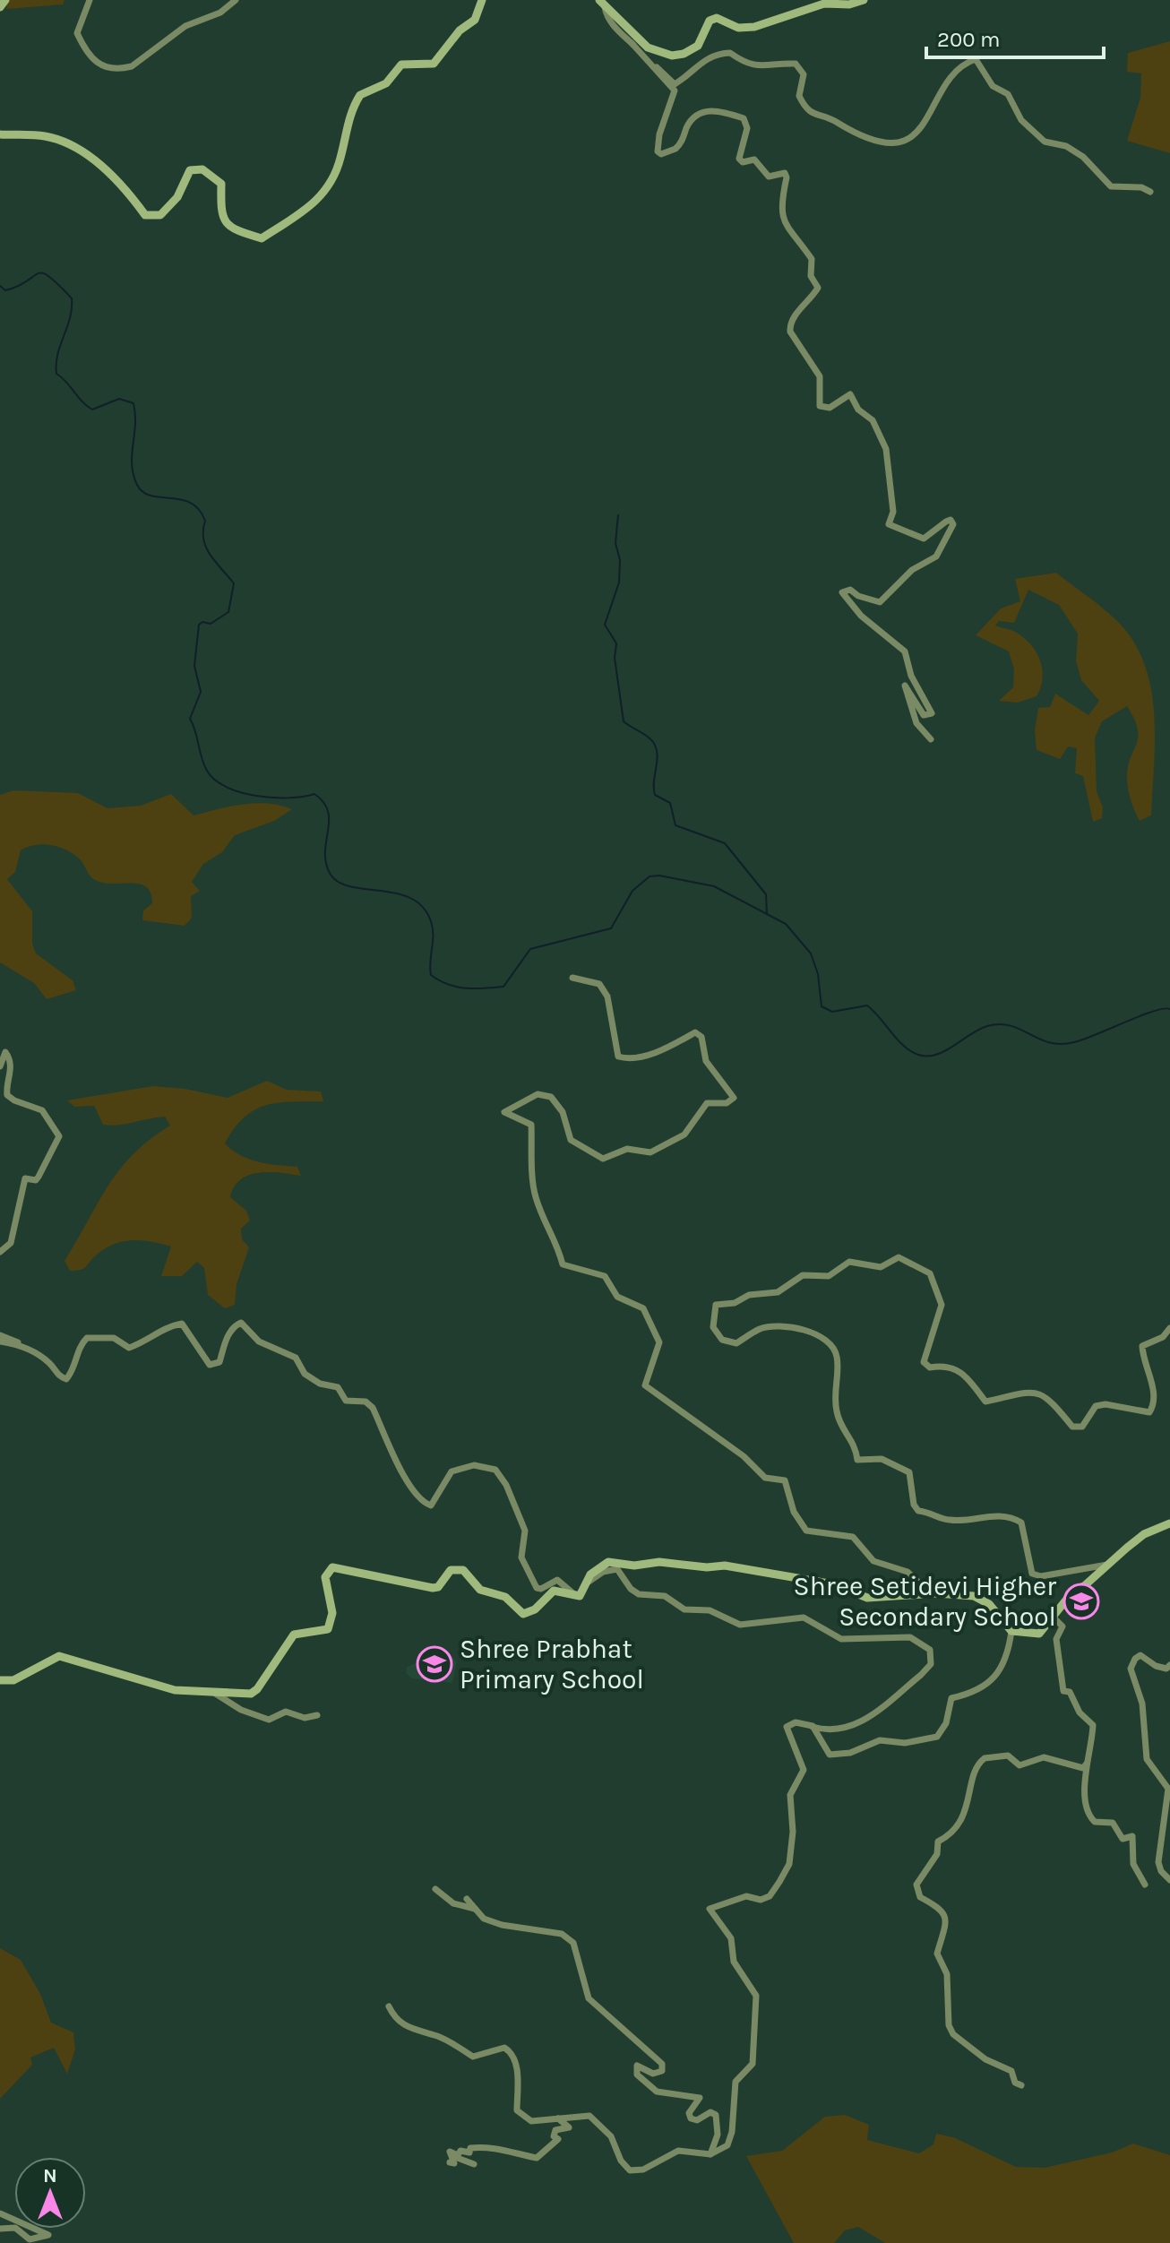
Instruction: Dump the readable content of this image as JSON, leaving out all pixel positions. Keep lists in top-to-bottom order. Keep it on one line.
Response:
{"places":{"school or university":["Shree Setidevi Higher Secondary School","Shree Prabhat Primary School"]},"scale_bar":"200 m","north":"top"}
